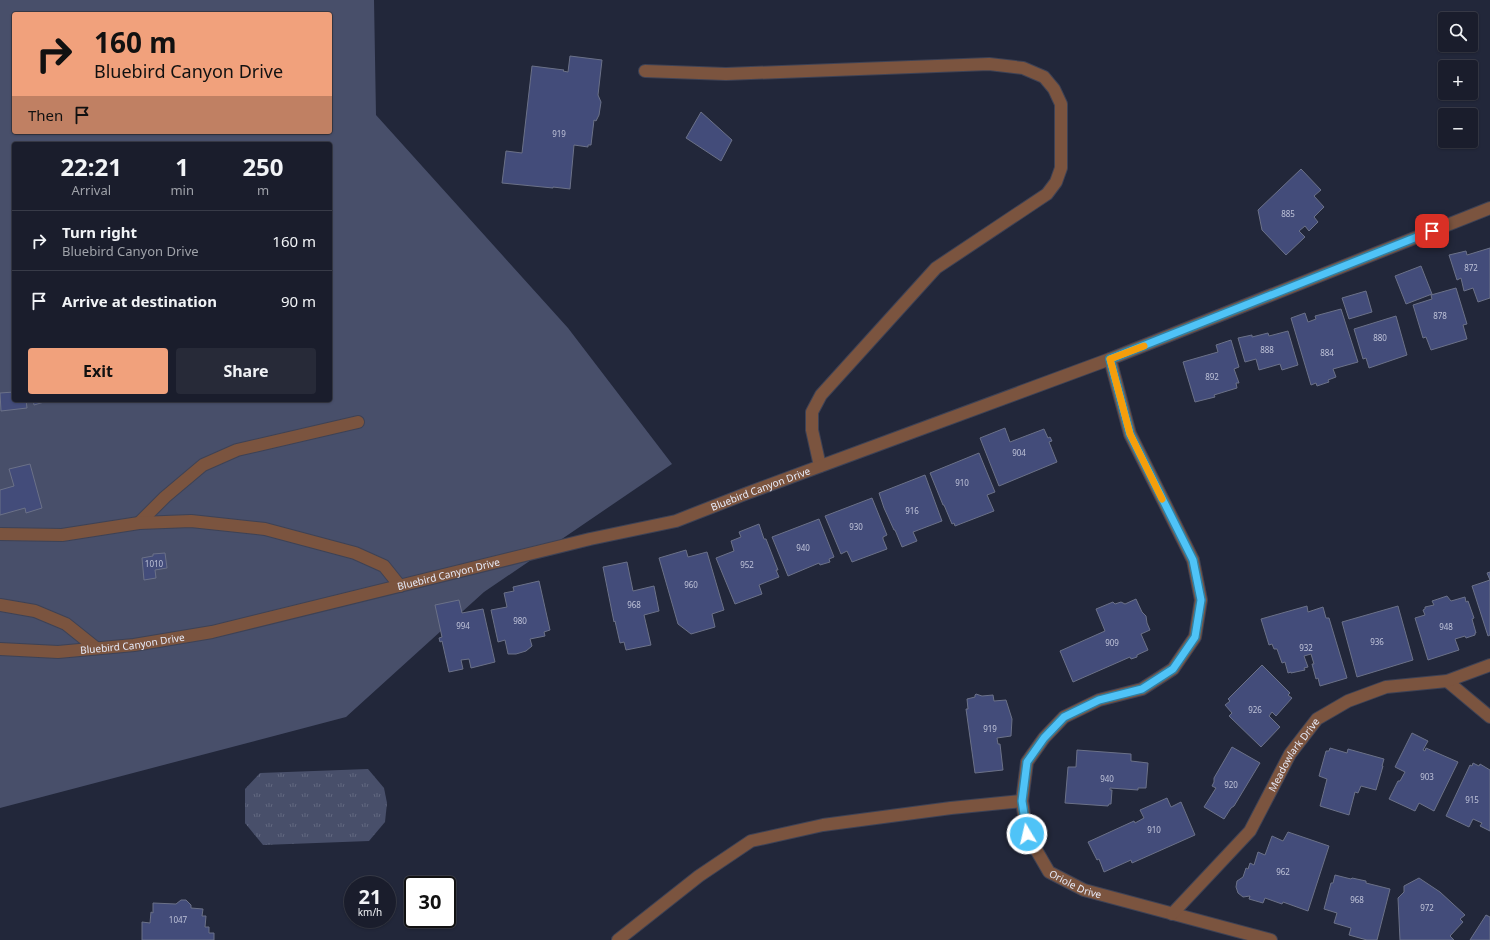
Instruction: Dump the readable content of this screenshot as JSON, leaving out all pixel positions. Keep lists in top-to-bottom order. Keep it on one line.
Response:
{"streets":{"street":["Bluebird Canyon Drive","Meadowlark Drive","Oriole Drive"]},"crossings":[["Bluebird Canyon Drive","Oriole Drive"],["Meadowlark Drive","Oriole Drive"]],"house_numbers":["919","885","872","878","880","888","884","892","904","910","916","930","940","1010","952","960","968","980","994","948","936","909","932","926","919","903","940","920","915","910","962","968","972","1047"],"page":{"map_buttons":["+","−"],"turn":["160 m","Bluebird Canyon Drive"],"then":"Then","eta":["22:21","Arrival","1","min","250","m"],"list":[{"name":"Turn right","note":"Bluebird Canyon Drive","value":"160 m"},{"name":"Arrive at destination","value":"90 m"}],"buttons":["Exit","Share"],"speed":"21 km/h","limit":"30"}}
